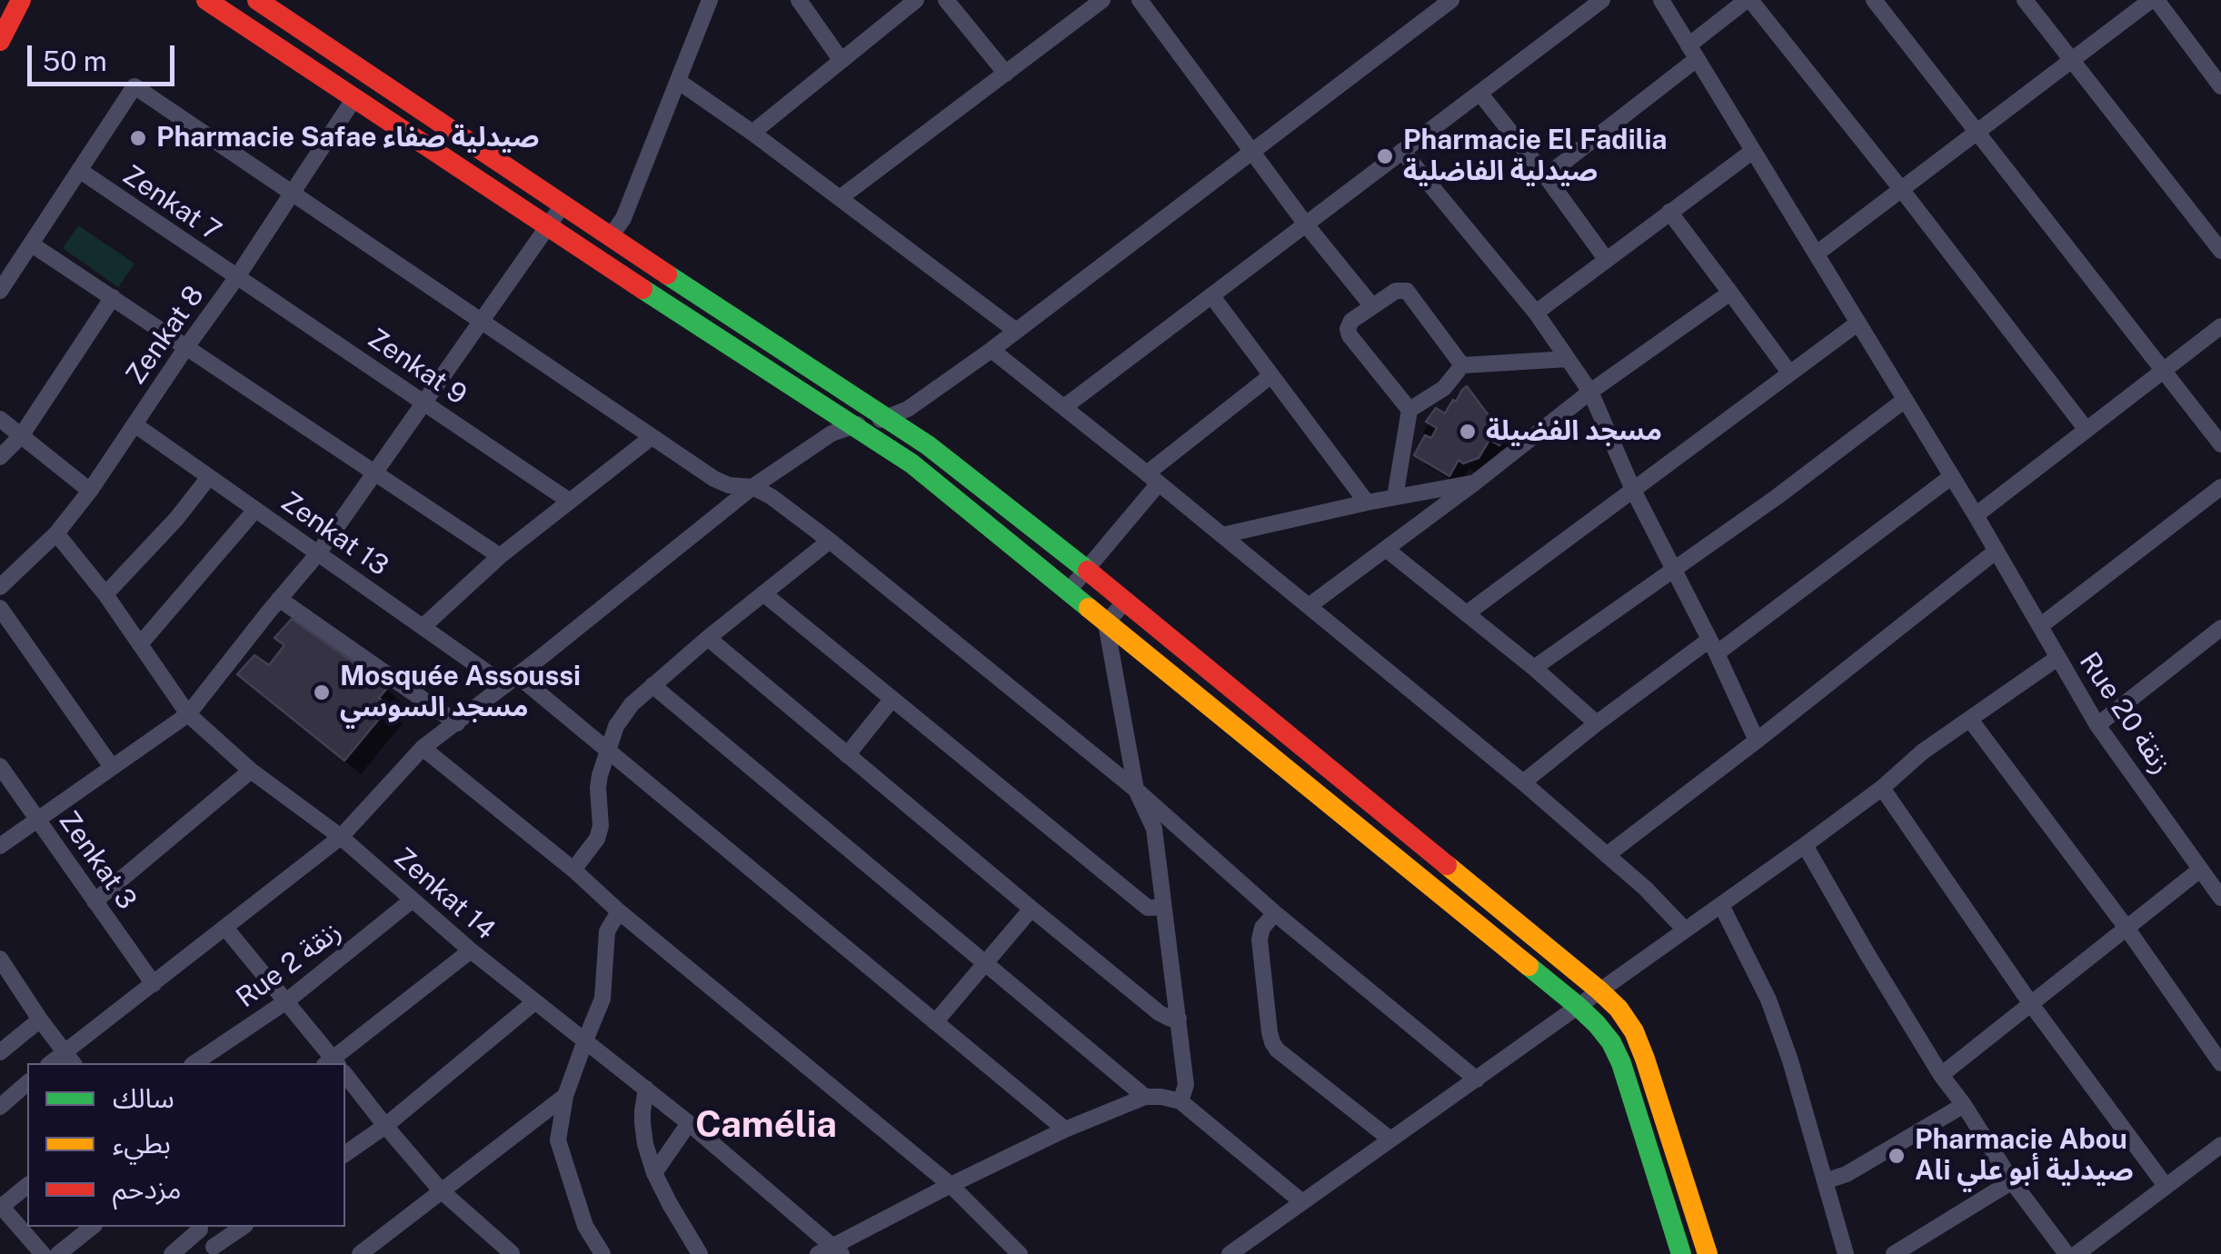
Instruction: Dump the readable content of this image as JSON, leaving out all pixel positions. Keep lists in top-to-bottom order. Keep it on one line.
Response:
{"streets":{"street":["Zenkat 7","Zenkat 8","Zenkat 9","Zenkat 13","Rue 20 زنقة","Zenkat 3","Zenkat 14","Rue 2 زنقة"]},"crossings":[["Zenkat 7","Zenkat 8"],["Zenkat 7","Zenkat 9"],["Zenkat 8","Zenkat 9"],["Zenkat 8","Zenkat 13"],["Zenkat 8","Zenkat 14"],["Zenkat 14","Rue 2 زنقة"]],"districts":["Camélia"],"places":["Pharmacie Safae صيدلية صفاء","Pharmacie El Fadilia صيدلية الفاضلية","مسجد الفضيلة","Mosquée Assoussi مسجد السوسي","Pharmacie Abou Ali صيدلية أبو علي"],"legend":["سالك","بطيء","مزدحم"],"scale_bar":"50 m"}
